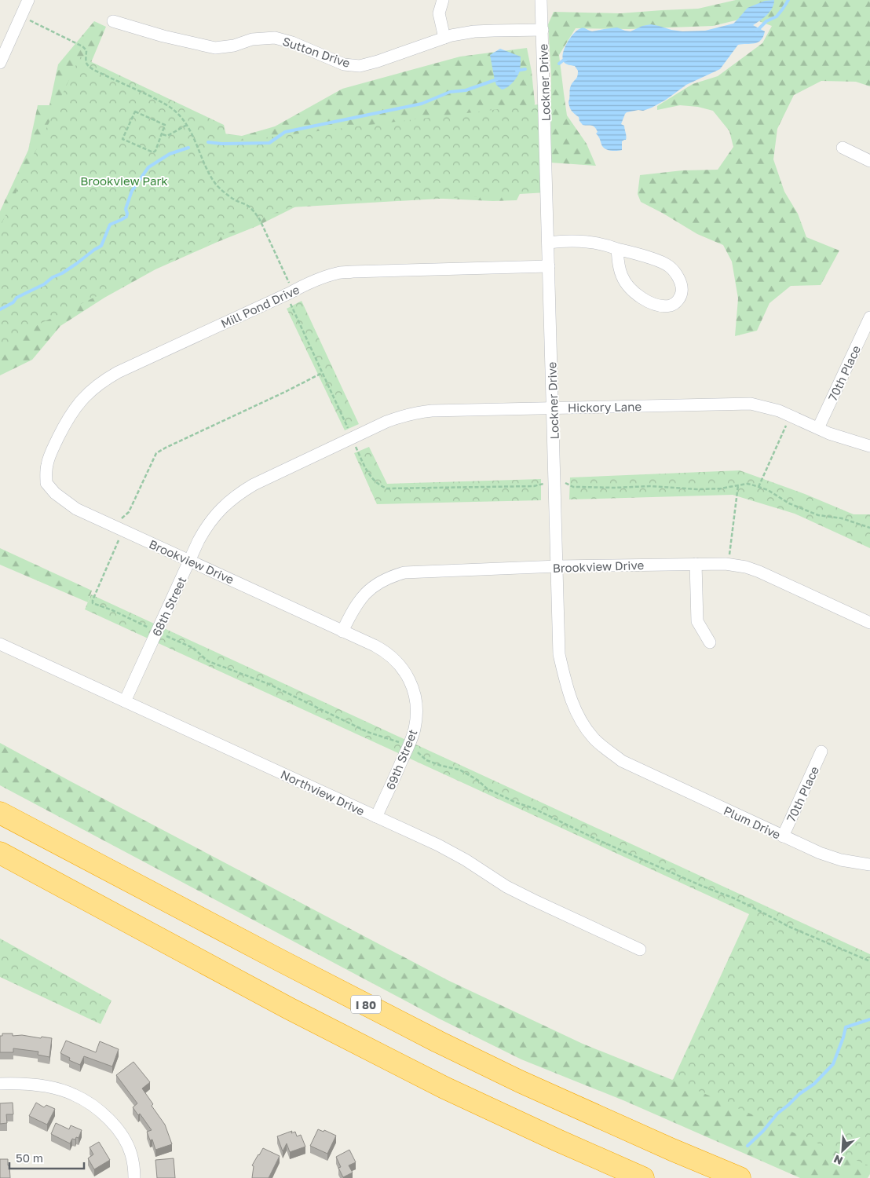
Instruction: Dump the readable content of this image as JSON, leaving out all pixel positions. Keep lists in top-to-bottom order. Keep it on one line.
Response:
{"streets":{"highway":["I 80"],"street":["Sutton Drive","Lockner Drive","Mill Pond Drive","70th Place","Hickory Lane","Brookview Drive","68th Street","69th Street","Northview Drive","Plum Drive"]},"crossings":[["Sutton Drive","Lockner Drive"],["Lockner Drive","Mill Pond Drive"],["Lockner Drive","Hickory Lane"],["Lockner Drive","Brookview Drive"],["Lockner Drive","Plum Drive"],["Mill Pond Drive","Brookview Drive"],["70th Place","Hickory Lane"],["70th Place","Plum Drive"],["Hickory Lane","68th Street"],["Brookview Drive","68th Street"],["Brookview Drive","69th Street"],["68th Street","Northview Drive"],["69th Street","Northview Drive"]],"parks":["Brookview Park"],"scale_bar":"50 m","north":"bottom left"}
